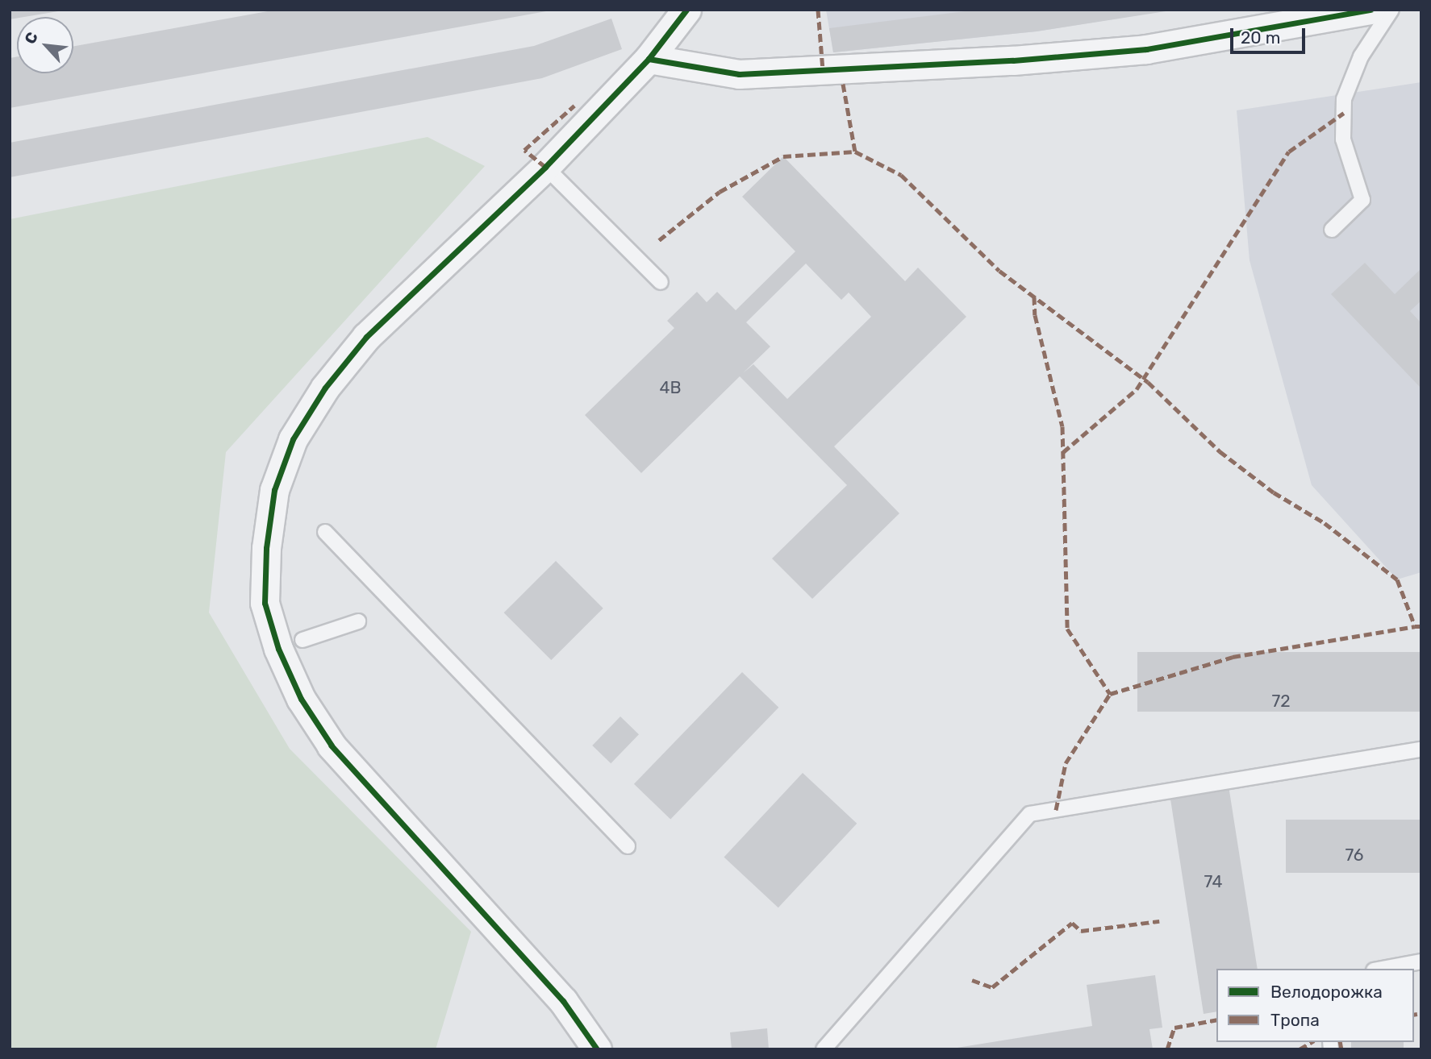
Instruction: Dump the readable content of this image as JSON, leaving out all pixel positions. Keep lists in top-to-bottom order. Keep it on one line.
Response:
{"house_numbers":["4В","72","76","74"],"legend":["Велодорожка","Тропа"],"scale_bar":"20 m","north":"top left"}
